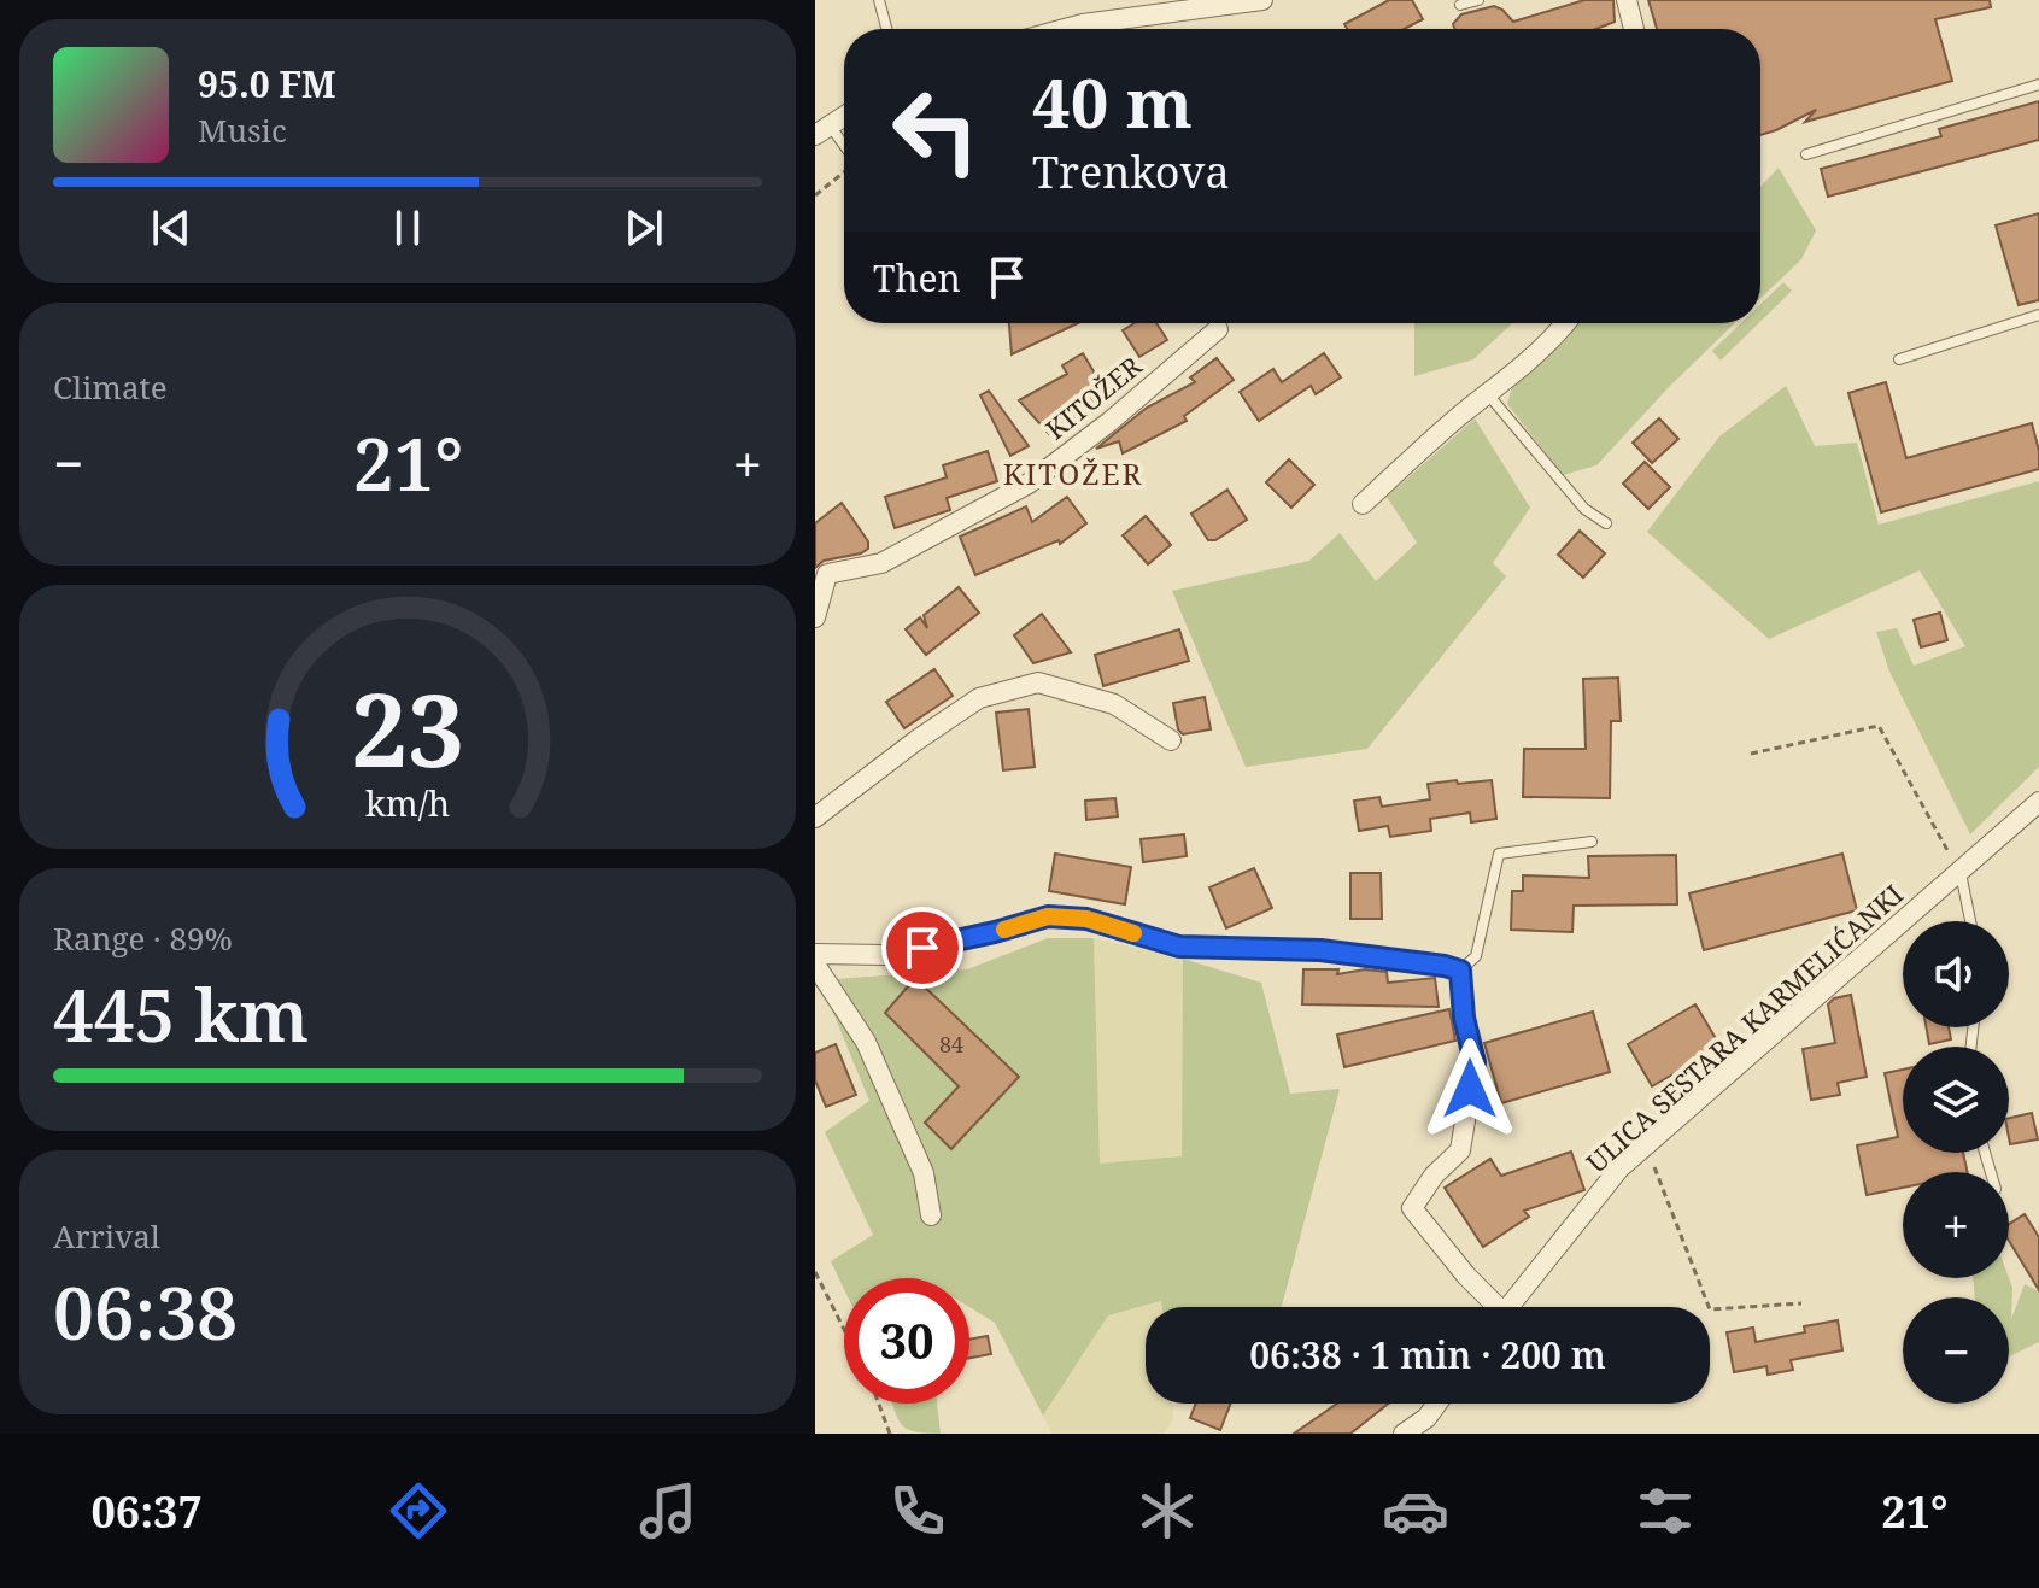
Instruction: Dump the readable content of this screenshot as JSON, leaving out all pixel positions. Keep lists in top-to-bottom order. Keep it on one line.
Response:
{"streets":{"street":["KITOŽER","ULICA SESTARA KARMELIĆANKI"]},"districts":["KITOŽER"],"house_numbers":["84"],"page":{"turn":["40 m","Trenkova"],"song":["95.0 FM","Music"],"then":"Then","tile":["Climate",["Range · 89%","445 km"],["Arrival","06:38"]],"heat":["−","21°","+"],"map_buttons":["+","−"],"limit":"30","trip":"06:38 · 1 min · 200 m","tabs":["06:37","21°"],"gauge":["23","km/h"]}}
